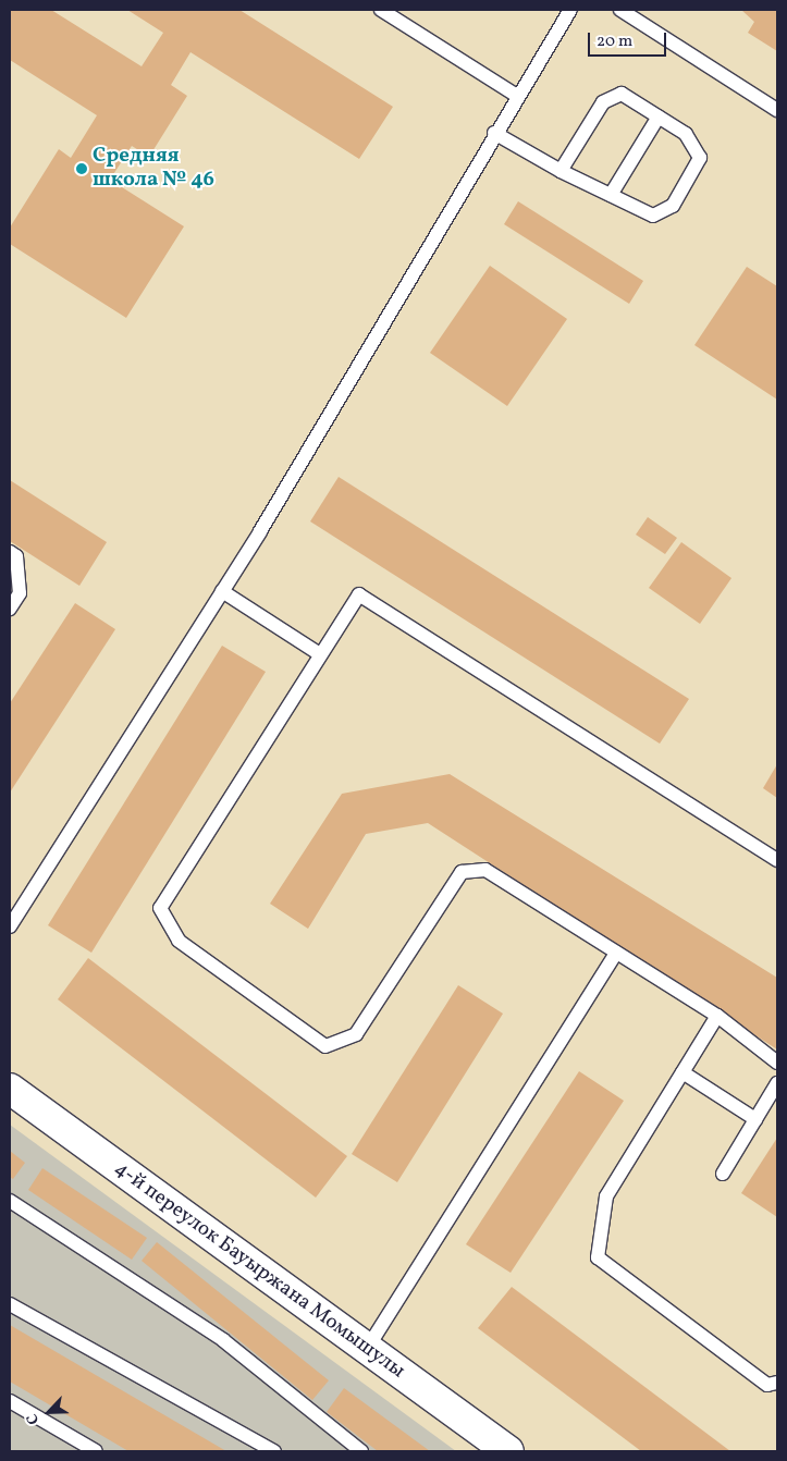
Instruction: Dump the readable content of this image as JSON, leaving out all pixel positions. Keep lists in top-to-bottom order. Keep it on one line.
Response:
{"streets":{"street":["4-й переулок Бауыржана Момышулы"]},"places":["Средняя школа № 46"],"scale_bar":"20 m","north":"bottom left"}
